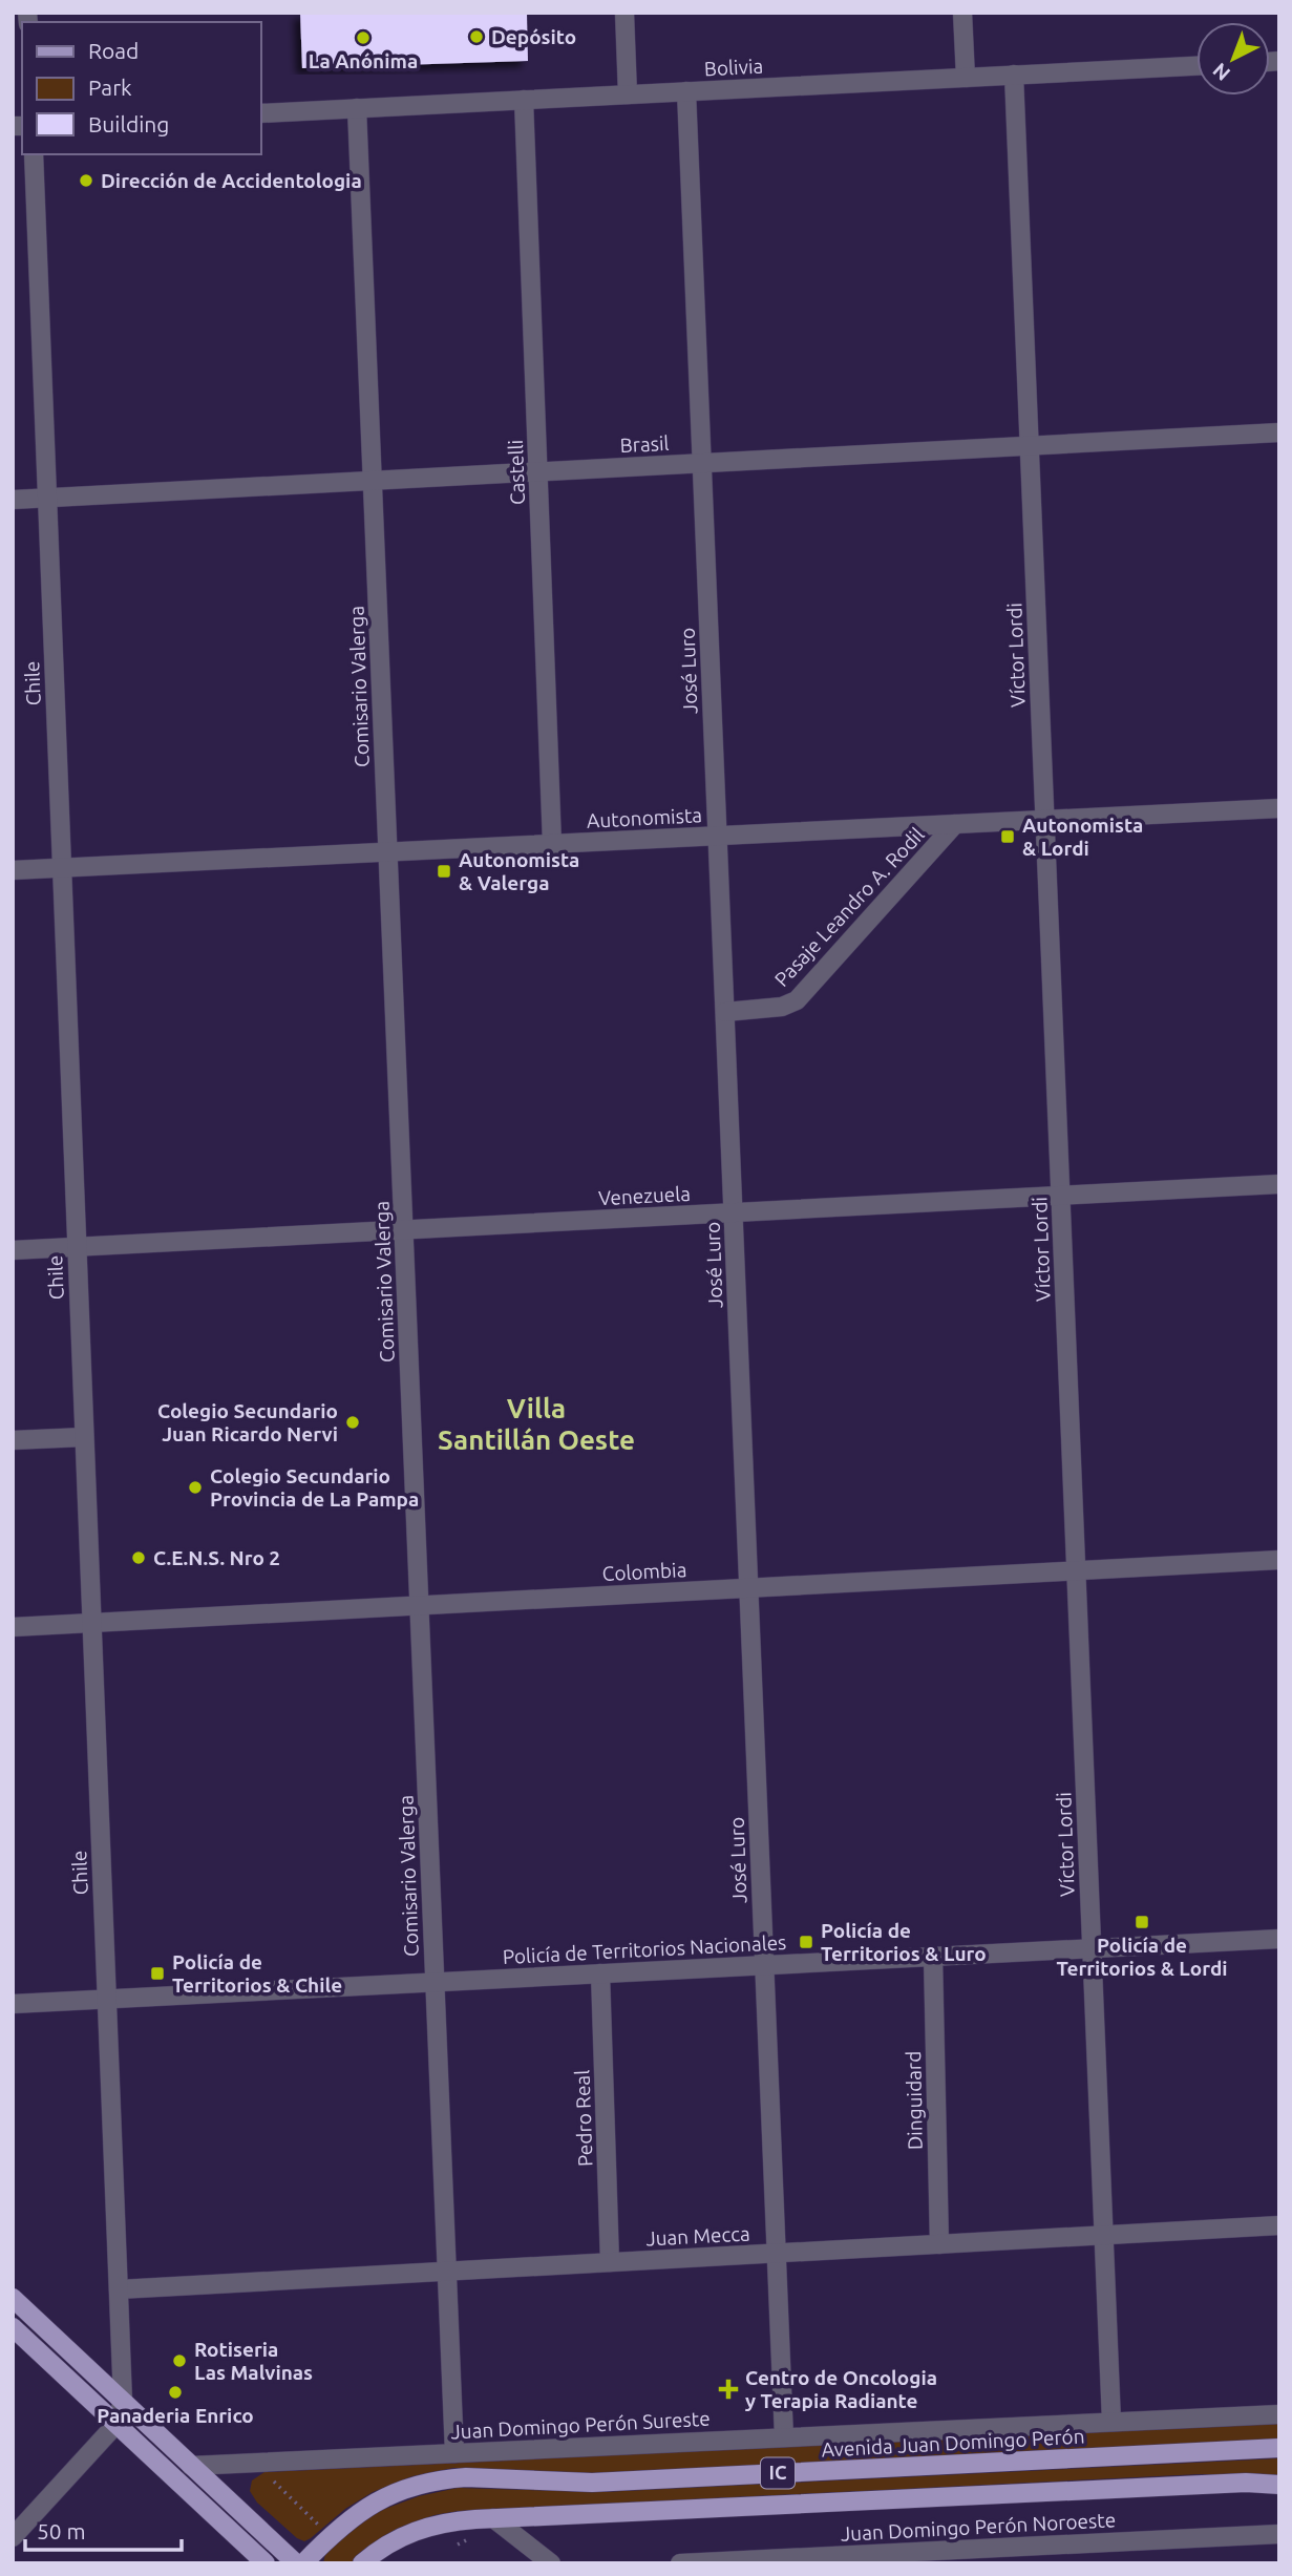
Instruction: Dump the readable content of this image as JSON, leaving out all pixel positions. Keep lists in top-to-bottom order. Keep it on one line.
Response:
{"streets":{"main road":["Avenida Juan Domingo Perón","IC"],"street":["Bolivia","Brasil","Castelli","Víctor Lordi","José Luro","Chile","Comisario Valerga","Autonomista","Pasaje Leandro A. Rodil","Venezuela","Colombia","Policía de Territorios Nacionales","Dinguidard","Pedro Real","Juan Mecca","Juan Domingo Perón Sureste","Juan Domingo Perón Noroeste"]},"crossings":[["Bolivia","Castelli"],["Bolivia","Víctor Lordi"],["Bolivia","José Luro"],["Bolivia","Comisario Valerga"],["Brasil","Castelli"],["Brasil","Víctor Lordi"],["Brasil","José Luro"],["Brasil","Chile"],["Brasil","Comisario Valerga"],["Castelli","Autonomista"],["Víctor Lordi","Autonomista"],["Víctor Lordi","Venezuela"],["Víctor Lordi","Colombia"],["Víctor Lordi","Policía de Territorios Nacionales"],["Víctor Lordi","Juan Mecca"],["Víctor Lordi","Juan Domingo Perón Sureste"],["José Luro","Autonomista"],["José Luro","Pasaje Leandro A. Rodil"],["José Luro","Venezuela"],["José Luro","Colombia"],["José Luro","Policía de Territorios Nacionales"],["José Luro","Juan Mecca"],["José Luro","Juan Domingo Perón Sureste"],["Chile","Autonomista"],["Chile","Venezuela"],["Chile","Colombia"],["Chile","Policía de Territorios Nacionales"],["Chile","Juan Mecca"],["Comisario Valerga","Autonomista"],["Comisario Valerga","Venezuela"],["Comisario Valerga","Colombia"],["Comisario Valerga","Policía de Territorios Nacionales"],["Comisario Valerga","Juan Mecca"],["Comisario Valerga","Juan Domingo Perón Sureste"],["Autonomista","Pasaje Leandro A. Rodil"],["Policía de Territorios Nacionales","Dinguidard"],["Policía de Territorios Nacionales","Pedro Real"],["Dinguidard","Juan Mecca"],["Pedro Real","Juan Mecca"]],"districts":["Villa Santillán Oeste"],"places":{"other":["Depósito","La Anónima","Dirección de Accidentologia","Colegio Secundario Juan Ricardo Nervi","Colegio Secundario Provincia de La Pampa","C.E.N.S. Nro 2","Rotiseria Las Malvinas","Panaderia Enrico"],"transit":["Autonomista & Lordi","Autonomista & Valerga","Policía de Territorios & Lordi","Policía de Territorios & Luro","Policía de Territorios & Chile"],"health":["Centro de Oncologia y Terapia Radiante"]},"legend":["Road","Park","Building"],"scale_bar":"50 m","north":"bottom left"}
